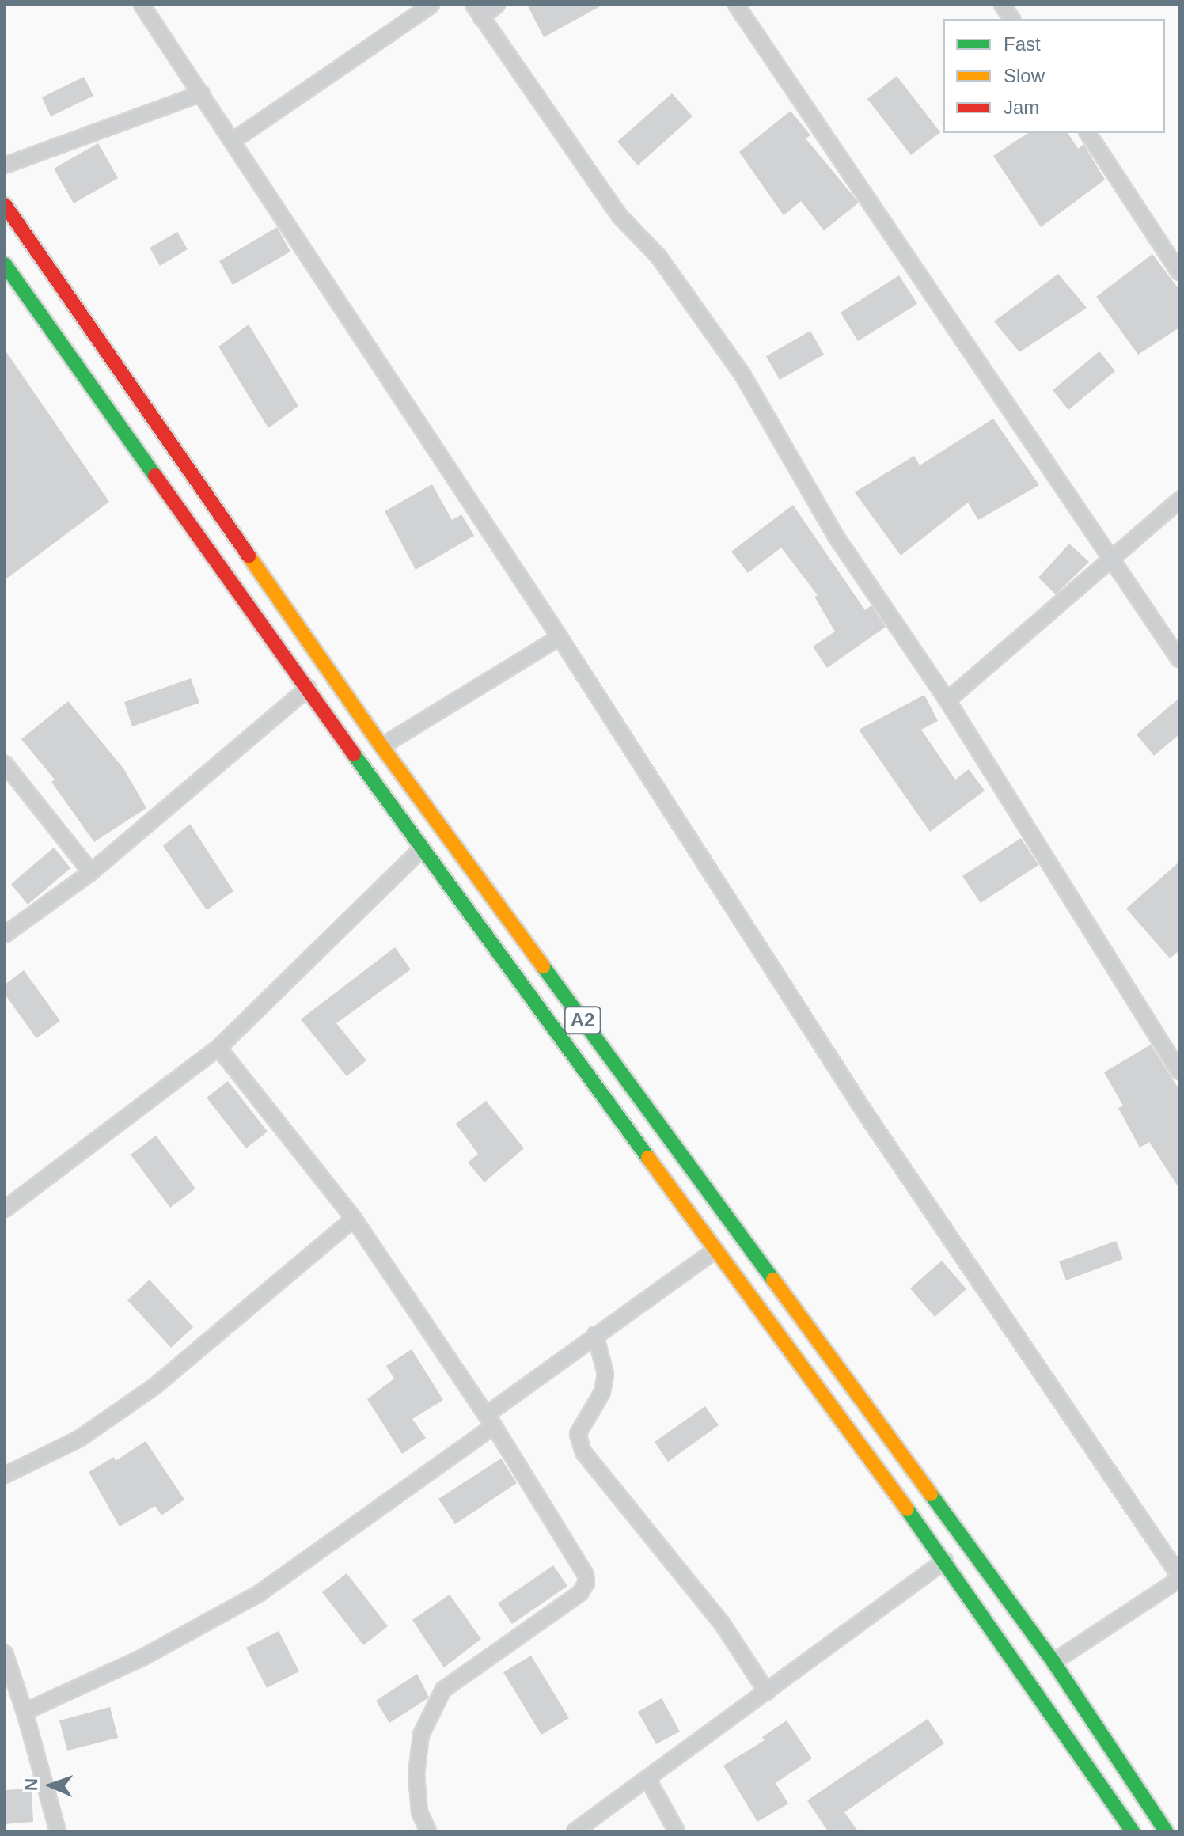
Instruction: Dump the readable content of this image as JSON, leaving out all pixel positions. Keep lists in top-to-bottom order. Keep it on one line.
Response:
{"streets":{"highway":["A2"]},"legend":["Fast","Slow","Jam"],"north":"left"}
